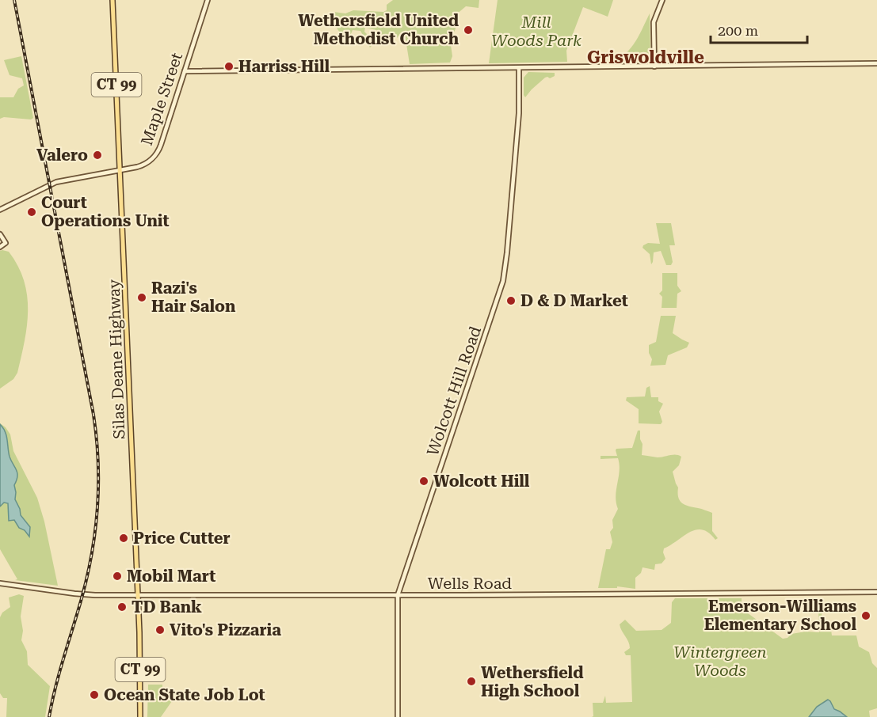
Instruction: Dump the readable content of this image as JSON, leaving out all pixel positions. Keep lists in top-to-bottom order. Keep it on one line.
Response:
{"streets":{"main road":["CT 99","Maple Street","Silas Deane Highway","Wolcott Hill Road","Wells Road"]},"crossings":[["Maple Street","Silas Deane Highway"],["Silas Deane Highway","Wells Road"],["Wolcott Hill Road","Wells Road"]],"districts":["Griswoldville"],"parks":["Mill Woods Park","Wintergreen Woods"],"places":["Wethersfield United Methodist Church","Harriss Hill","Valero","Court Operations Unit","Razi's Hair Salon","D & D Market","Wolcott Hill","Price Cutter","Mobil Mart","TD Bank","Emerson-Williams Elementary School","Vito's Pizzaria","Wethersfield High School","Ocean State Job Lot"],"scale_bar":"200 m"}
